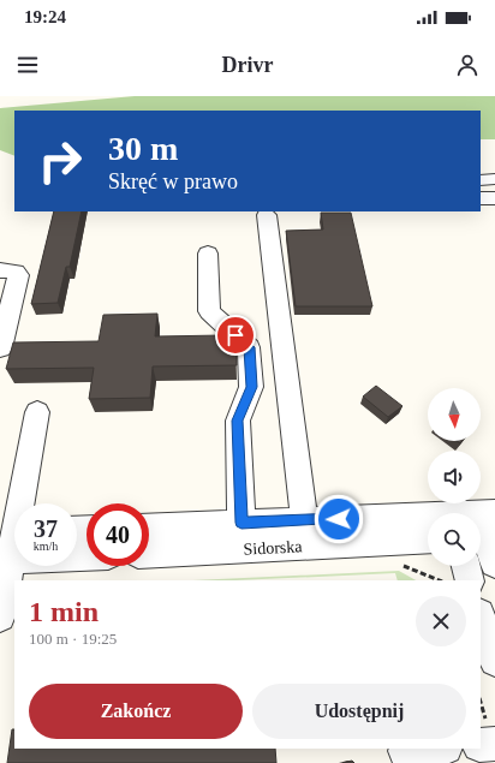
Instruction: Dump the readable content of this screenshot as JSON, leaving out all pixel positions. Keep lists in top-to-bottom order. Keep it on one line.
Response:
{"streets":{"street":["Sidorska"]},"north":"bottom","page":{"status":"19:24","header":"Drivr","turn":["30 m","Skręć w prawo"],"speed":"37 km/h","limit":"40","heading":["1 min","100 m · 19:25"],"buttons":["Zakończ","Udostępnij"]}}
